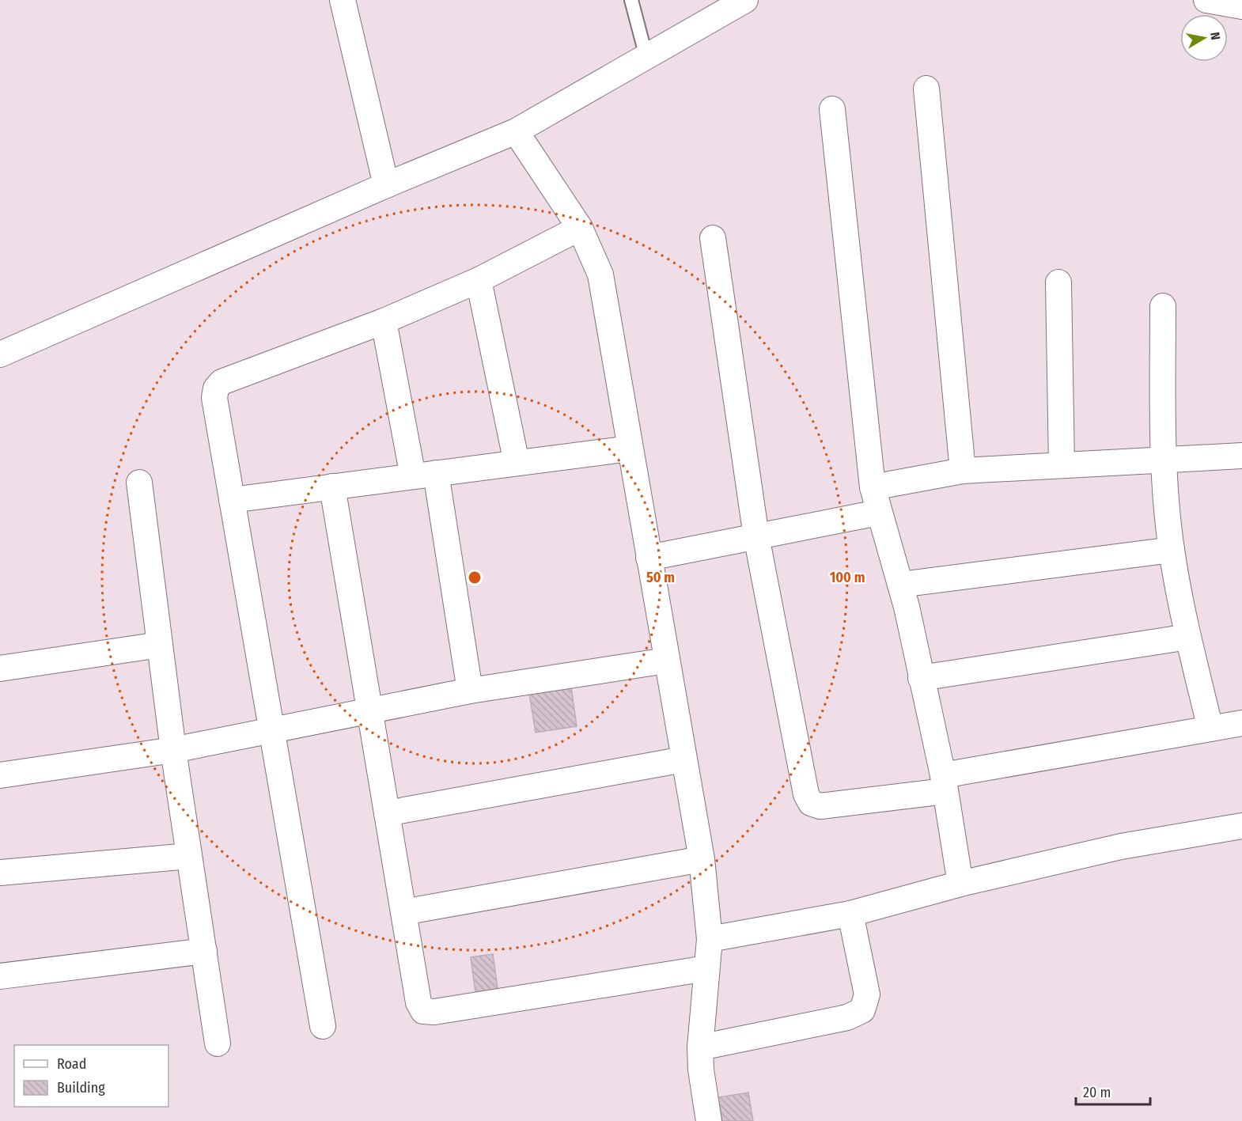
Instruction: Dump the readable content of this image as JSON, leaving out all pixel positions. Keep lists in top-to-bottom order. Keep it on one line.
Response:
{"legend":["Road","Building"],"scale_bar":"20 m","north":"right","rings":["50 m","100 m"]}
